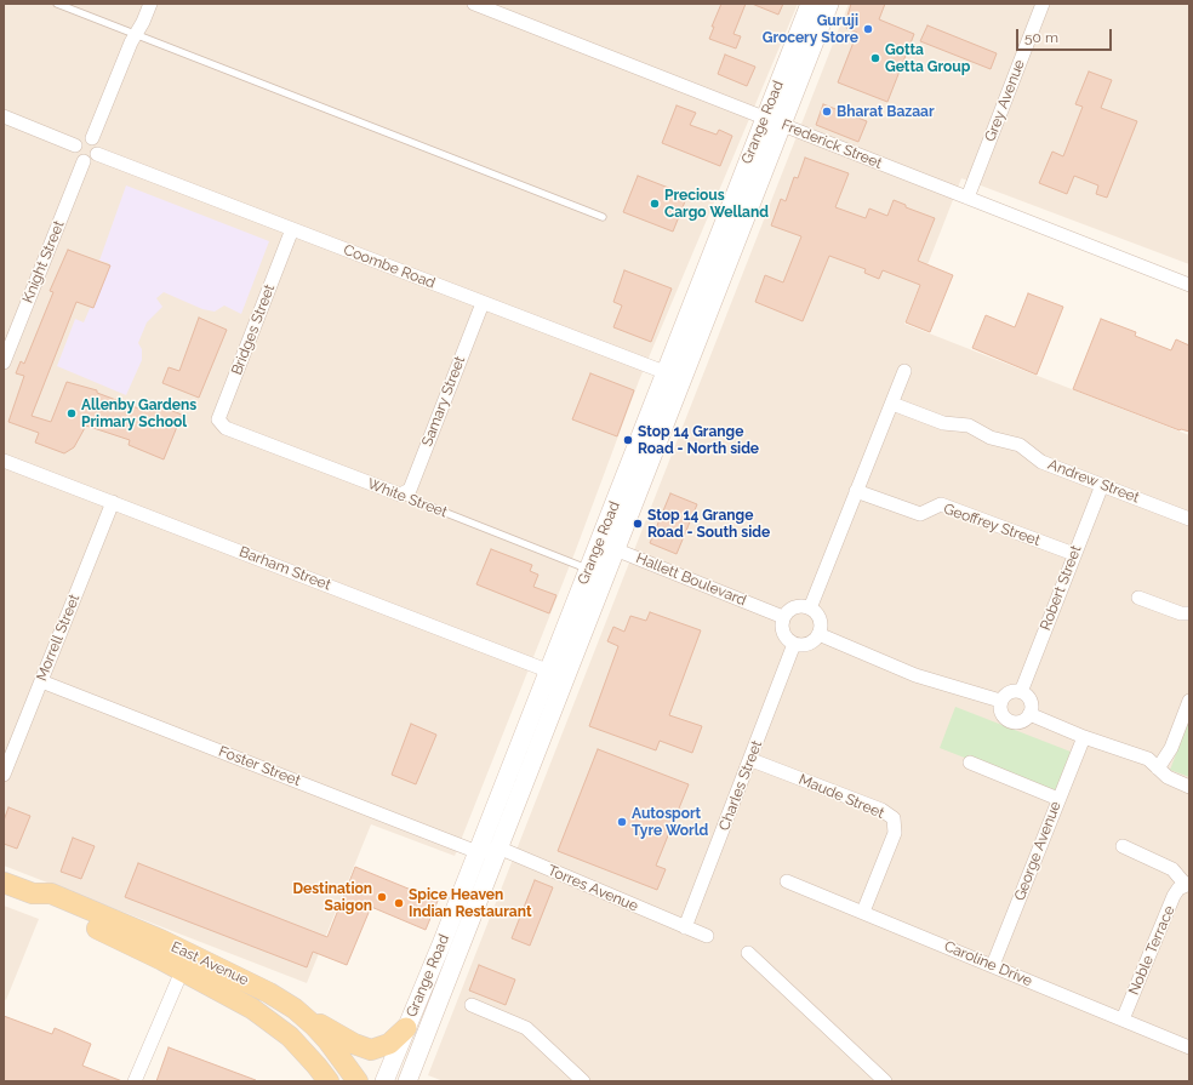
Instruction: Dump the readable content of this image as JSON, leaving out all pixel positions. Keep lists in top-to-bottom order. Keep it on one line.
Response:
{"streets":{"main road":["Grange Road","East Avenue"],"street":["Grey Avenue","Frederick Street","Knight Street","Coombe Road","Bridges Street","Samary Street","Andrew Street","White Street","Geoffrey Street","Barham Street","Hallett Boulevard","Robert Street","Morrell Street","Foster Street","Charles Street","Maude Street","George Avenue","Torres Avenue","Noble Terrace","Caroline Drive"]},"crossings":[["Grey Avenue","Frederick Street"],["Grange Road","Frederick Street"],["Grange Road","Coombe Road"],["Grange Road","White Street"],["Grange Road","Barham Street"],["Grange Road","Hallett Boulevard"],["Grange Road","Foster Street"],["Grange Road","Torres Avenue"],["Knight Street","Coombe Road"],["Coombe Road","Bridges Street"],["Coombe Road","Samary Street"],["Bridges Street","White Street"],["Samary Street","White Street"],["Andrew Street","Robert Street"],["Geoffrey Street","Robert Street"],["Barham Street","Morrell Street"],["Hallett Boulevard","Charles Street"],["Morrell Street","Foster Street"],["Charles Street","Maude Street"],["Charles Street","Torres Avenue"],["Maude Street","Caroline Drive"],["George Avenue","Caroline Drive"],["Noble Terrace","Caroline Drive"]],"places":["Guruji Grocery Store","Gotta Getta Group","Bharat Bazaar","Precious Cargo Welland","Allenby Gardens Primary School","Stop 14 Grange Road - North side","Stop 14 Grange Road - South side","Autosport Tyre World","Destination Saigon","Spice Heaven Indian Restaurant"],"scale_bar":"50 m"}
